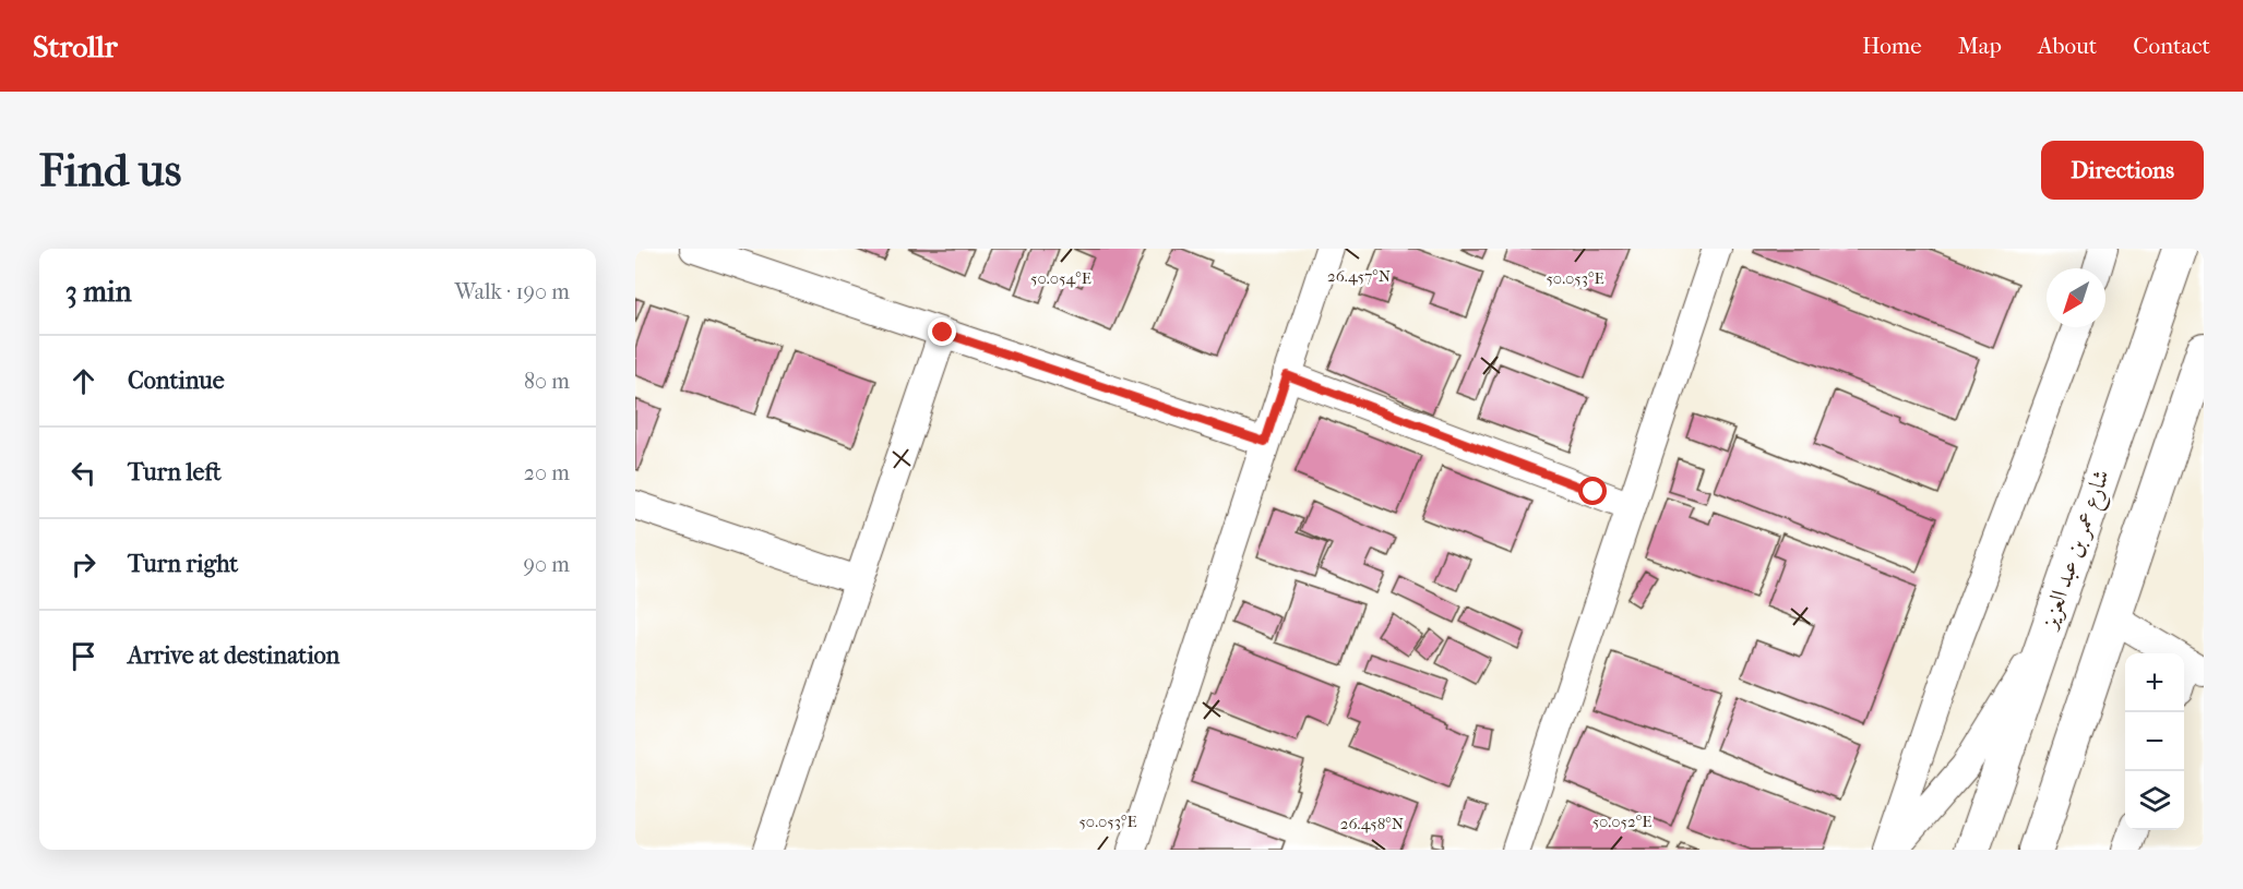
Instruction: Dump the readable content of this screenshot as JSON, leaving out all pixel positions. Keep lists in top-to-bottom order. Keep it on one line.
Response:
{"streets":{"main road":["شارع عمر بن عبد العزيز"]},"north":"bottom left","page":{"header":"Strollr","nav":["Home","Map","About","Contact"],"buttons":"Directions","title":"Find us","heading":["3 min","Walk · 190 m"],"list":[["Continue","80 m"],["Turn left","20 m"],["Turn right","90 m"],"Arrive at destination"],"map_buttons":["+","−"]},"coordinates":["26.457°N","50.054°E","50.053°E","50.052°E","26.458°N"]}
